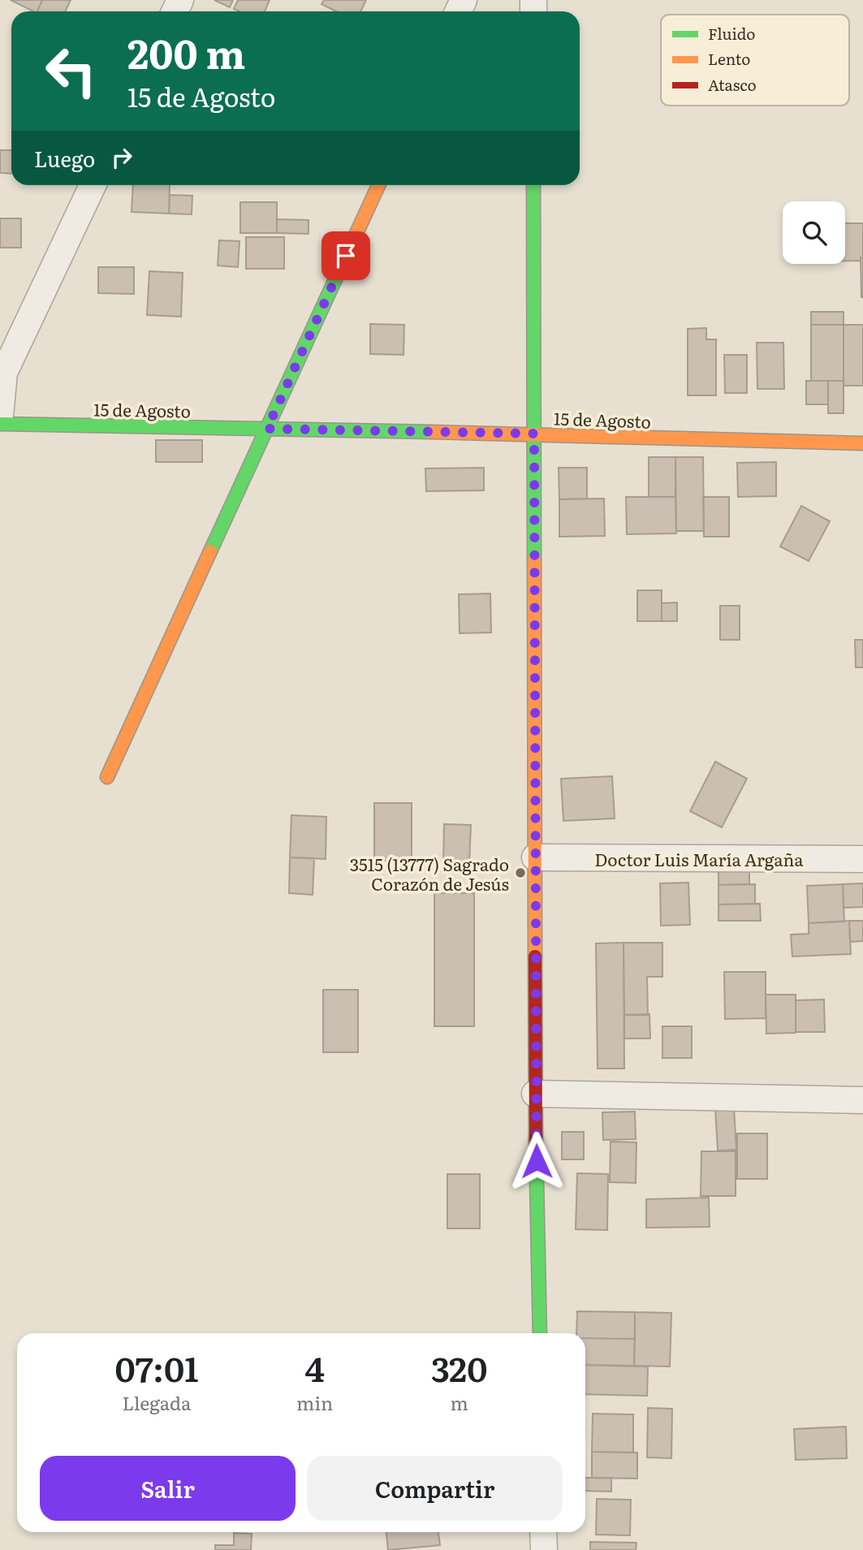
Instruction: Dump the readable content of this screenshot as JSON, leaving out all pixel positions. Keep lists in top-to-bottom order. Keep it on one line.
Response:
{"streets":{"street":["15 de Agosto","Doctor Luis María Argaña"]},"places":["3515 (13777) Sagrado Corazón de Jesús"],"legend":["Fluido","Lento","Atasco"],"page":{"turn":["200 m","15 de Agosto"],"then":"Luego","eta":["07:01","Llegada","4","min","320","m"],"buttons":["Salir","Compartir"]}}
